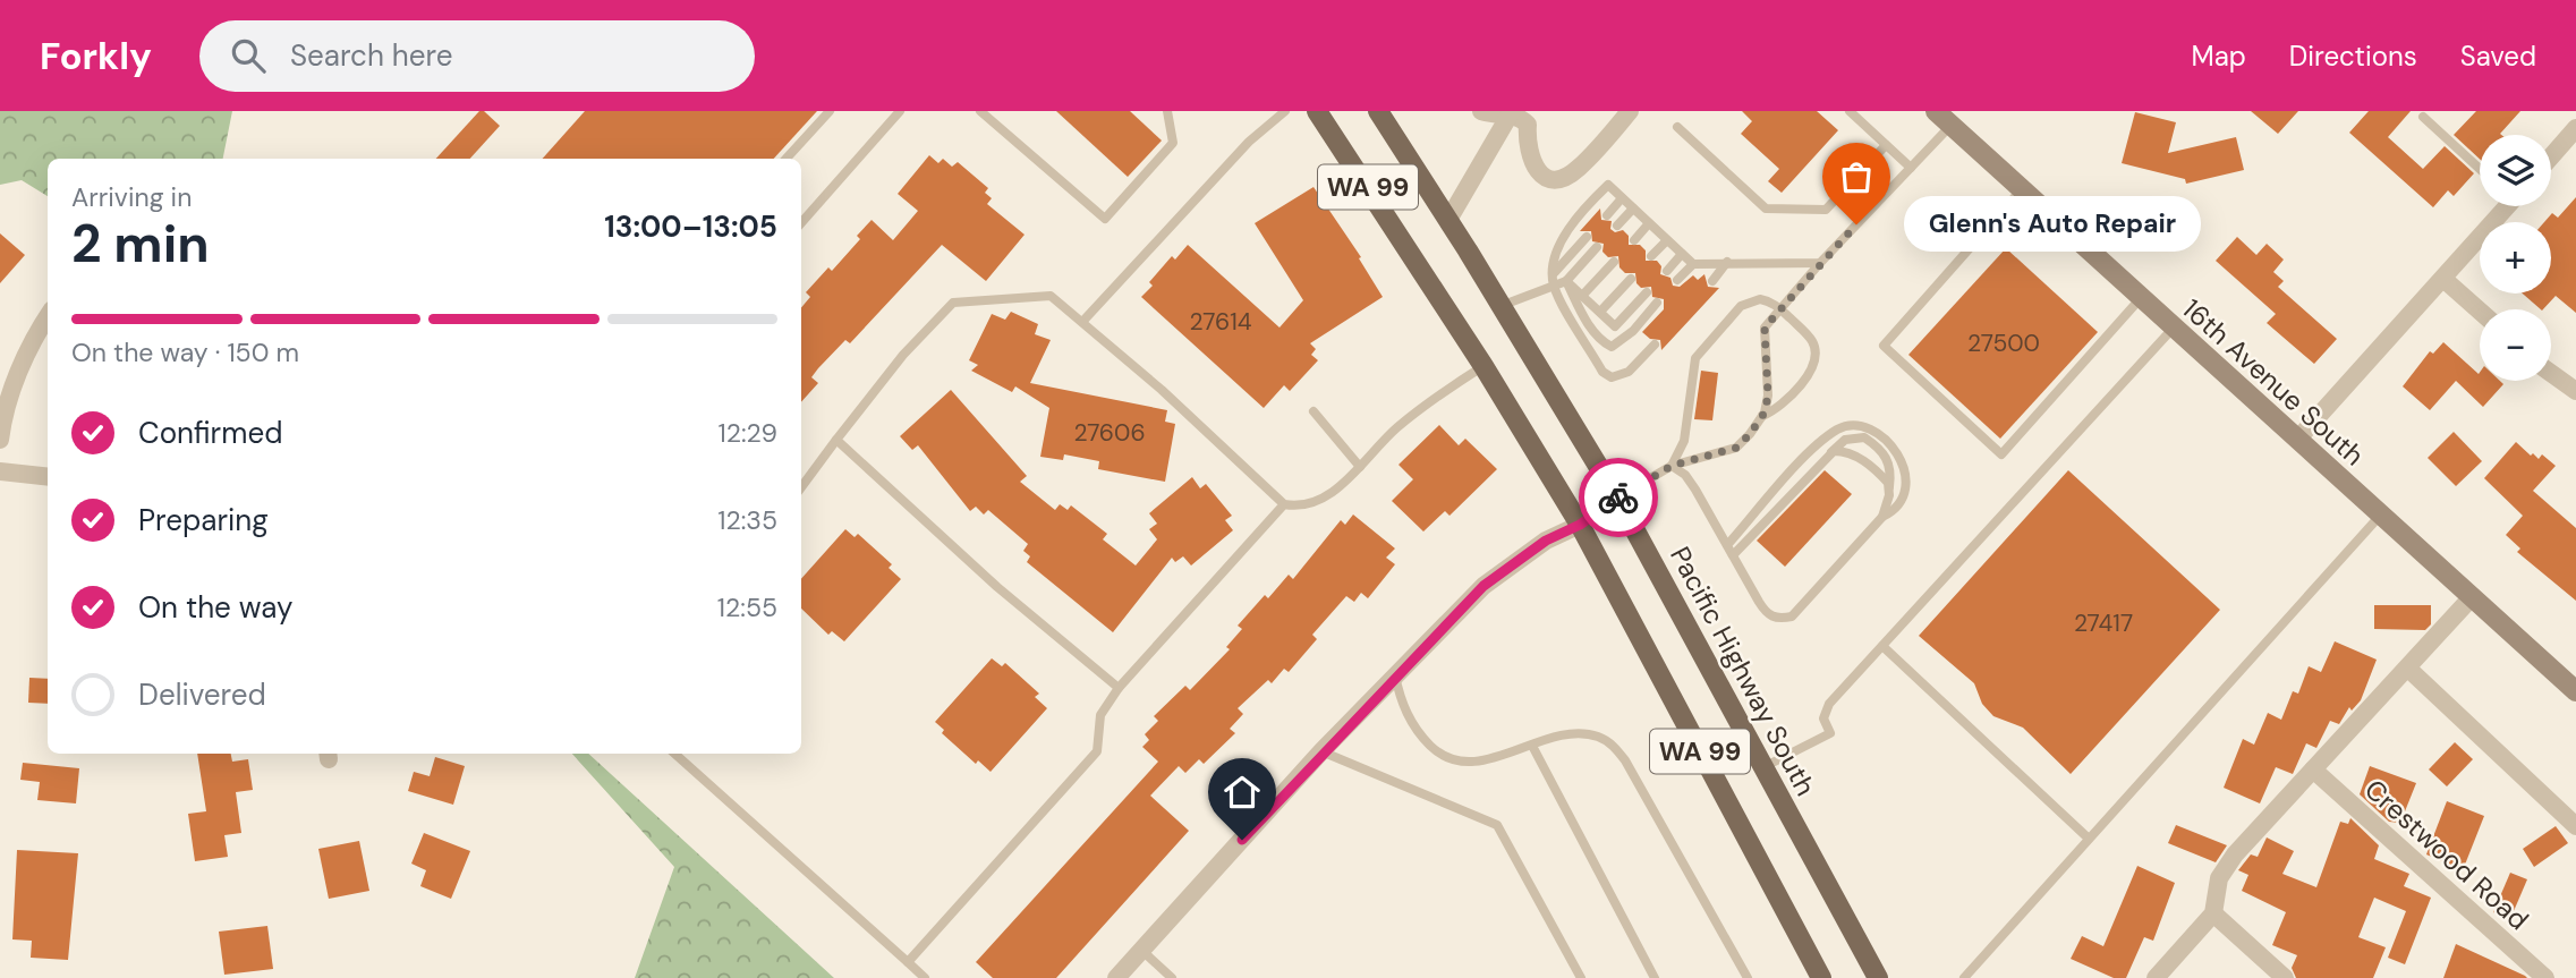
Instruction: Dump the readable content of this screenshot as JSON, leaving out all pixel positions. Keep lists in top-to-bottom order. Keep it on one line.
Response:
{"streets":{"main road":["WA 99","16th Avenue South","Pacific Highway South"],"street":["Crestwood Road"]},"places":["Glenn's Auto Repair"],"house_numbers":["27614","27500","27606","27417"],"page":{"header":"Forkly","search":"Search here","nav":["Map","Directions","Saved"],"map_buttons":["+","−"],"heading":["2 min","Arriving in","13:00–13:05"],"bubble":"Glenn's Auto Repair","bar":"On the way · 150 m","list":[["Confirmed","12:29"],["Preparing","12:35"],["On the way","12:55"],"Delivered"]}}
